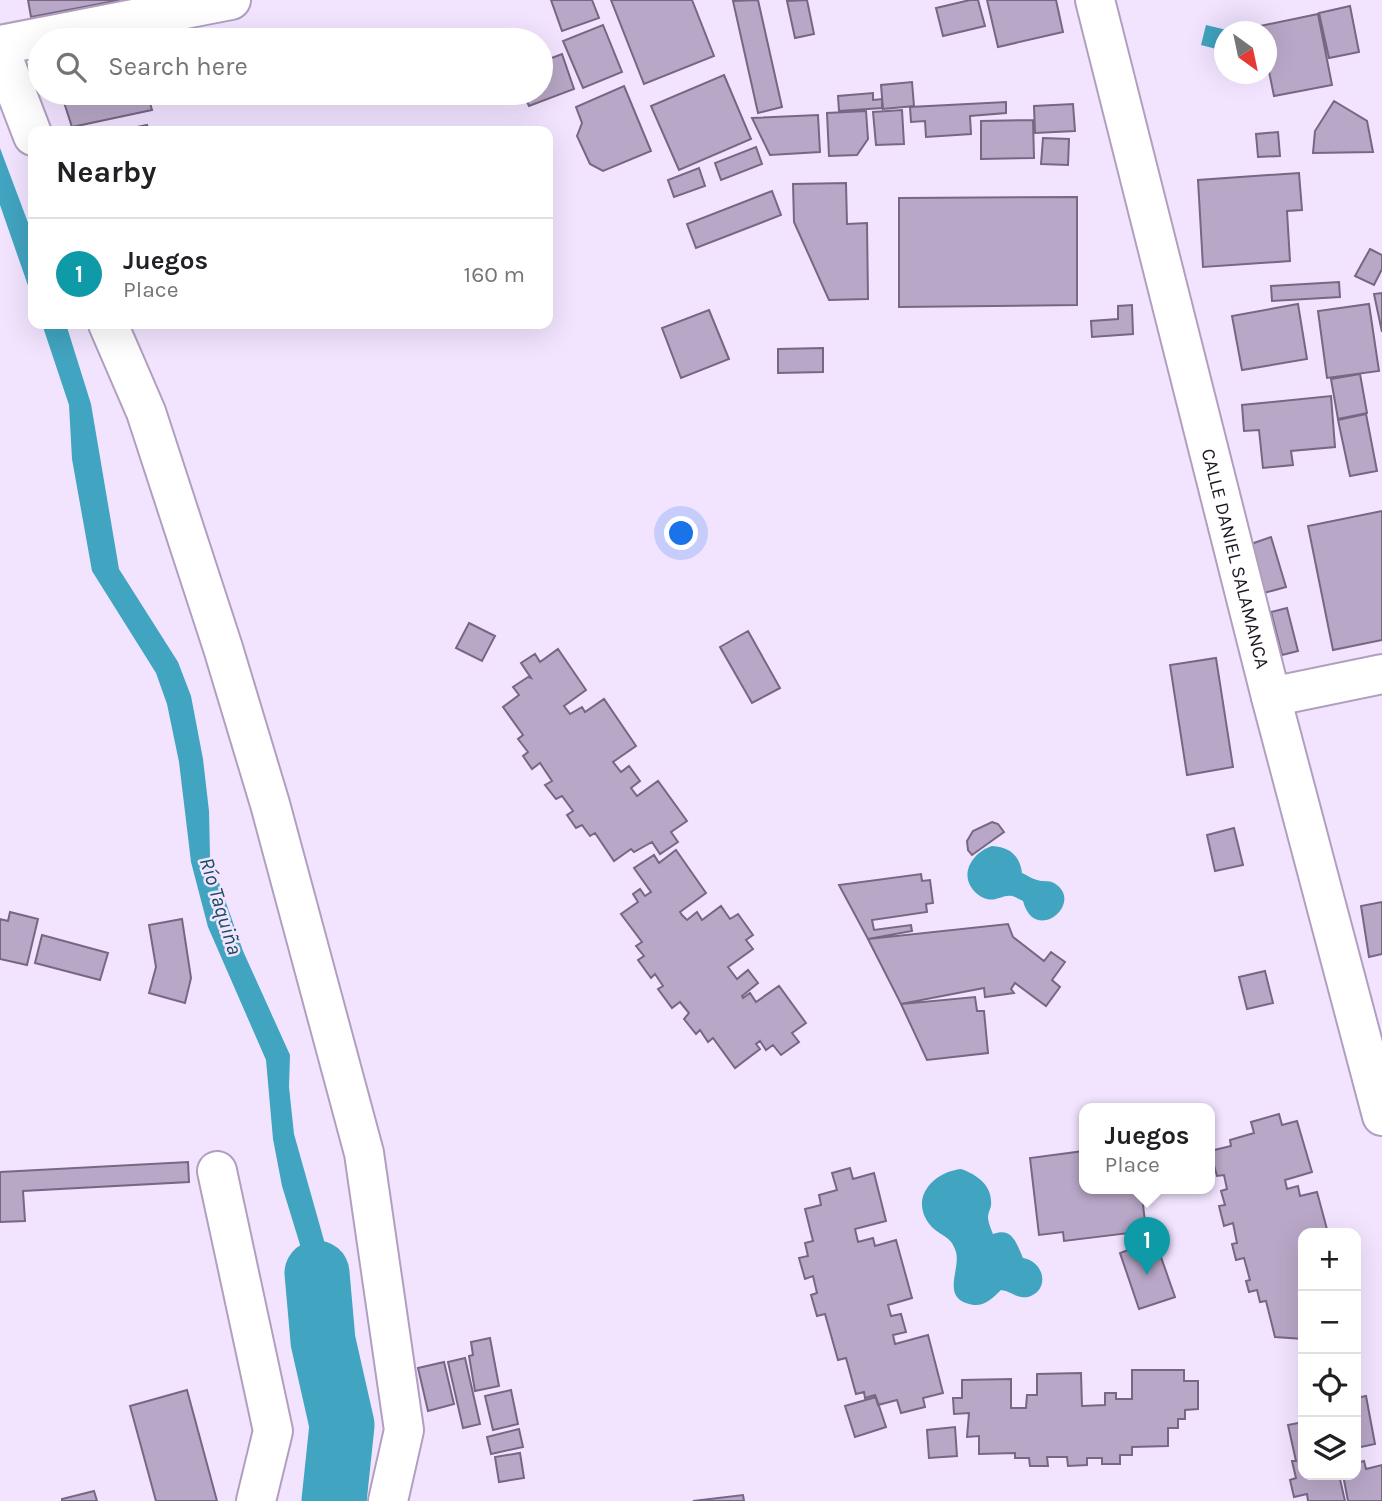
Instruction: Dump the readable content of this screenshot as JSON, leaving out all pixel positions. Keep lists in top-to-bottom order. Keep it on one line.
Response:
{"streets":{"street":["CALLE DANIEL SALAMANCA"]},"water":["Río Taquiña"],"north":"bottom right","page":{"search":"Search here","heading":"Nearby","list":[{"mark":"1","name":"Juegos","note":"Place","value":"160 m"}],"popup":["Juegos","Place"],"pins":"1","map_buttons":["+","−"]}}
